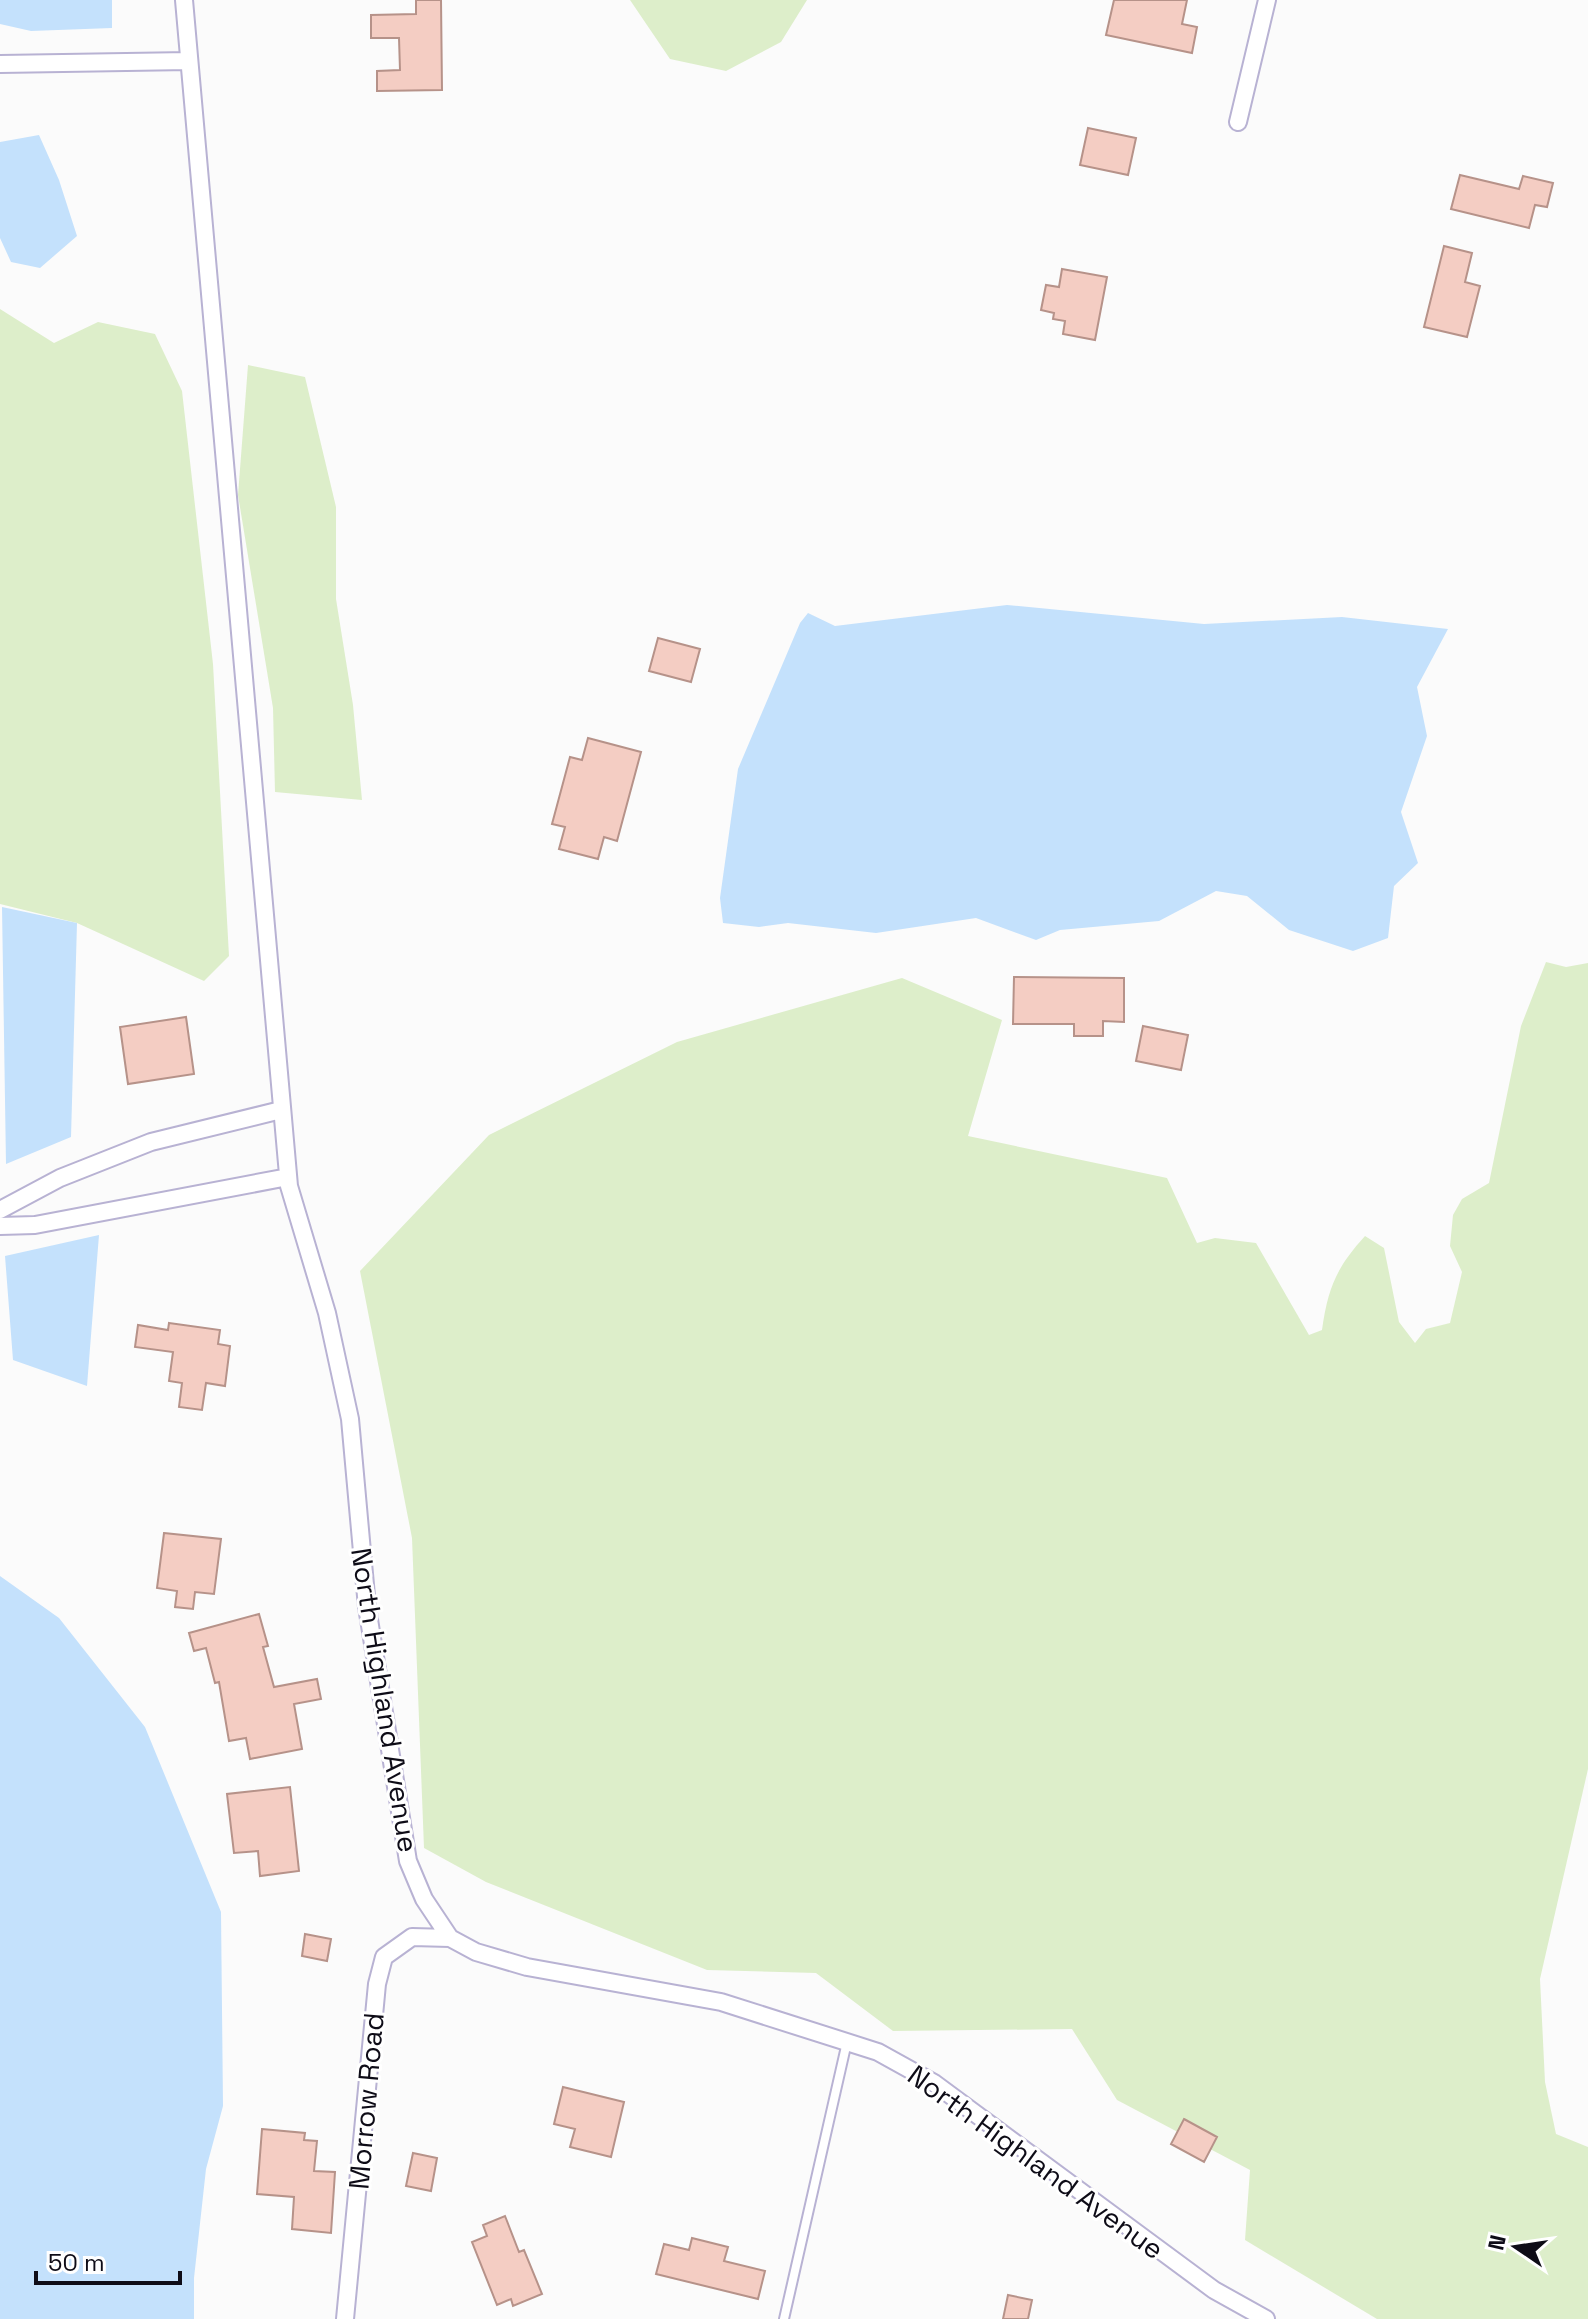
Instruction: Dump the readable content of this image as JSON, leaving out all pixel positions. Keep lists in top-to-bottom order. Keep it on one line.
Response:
{"streets":{"street":["North Highland Avenue","Morrow Road"]},"crossings":[["North Highland Avenue","Morrow Road"]],"scale_bar":"50 m","north":"left"}
